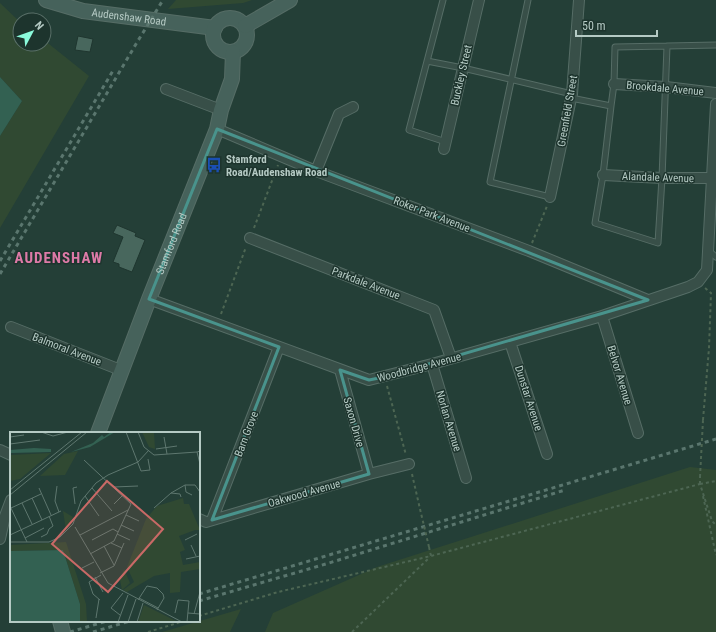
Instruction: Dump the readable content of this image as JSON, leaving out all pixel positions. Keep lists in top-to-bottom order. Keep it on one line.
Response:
{"streets":{"street":["Audenshaw Road","Buckley Street","Brookdale Avenue","Greenfield Street","Alandale Avenue","Roker Park Avenue","Stamford Road","Parkdale Avenue","Balmoral Avenue","Woodbridge Avenue","Belvor Avenue","Dunstar Avenue","Norlan Avenue","Saxon Drive","Barn Grove","Oakwood Avenue"]},"crossings":[["Audenshaw Road","Stamford Road"],["Roker Park Avenue","Stamford Road"],["Roker Park Avenue","Woodbridge Avenue"],["Stamford Road","Balmoral Avenue"],["Stamford Road","Woodbridge Avenue"],["Parkdale Avenue","Woodbridge Avenue"],["Woodbridge Avenue","Belvor Avenue"],["Woodbridge Avenue","Dunstar Avenue"],["Woodbridge Avenue","Norlan Avenue"],["Woodbridge Avenue","Saxon Drive"],["Woodbridge Avenue","Barn Grove"],["Saxon Drive","Oakwood Avenue"],["Barn Grove","Oakwood Avenue"]],"districts":["AUDENSHAW"],"places":{"bus stop":["Stamford Road/Audenshaw Road"]},"scale_bar":"50 m","north":"top right"}
